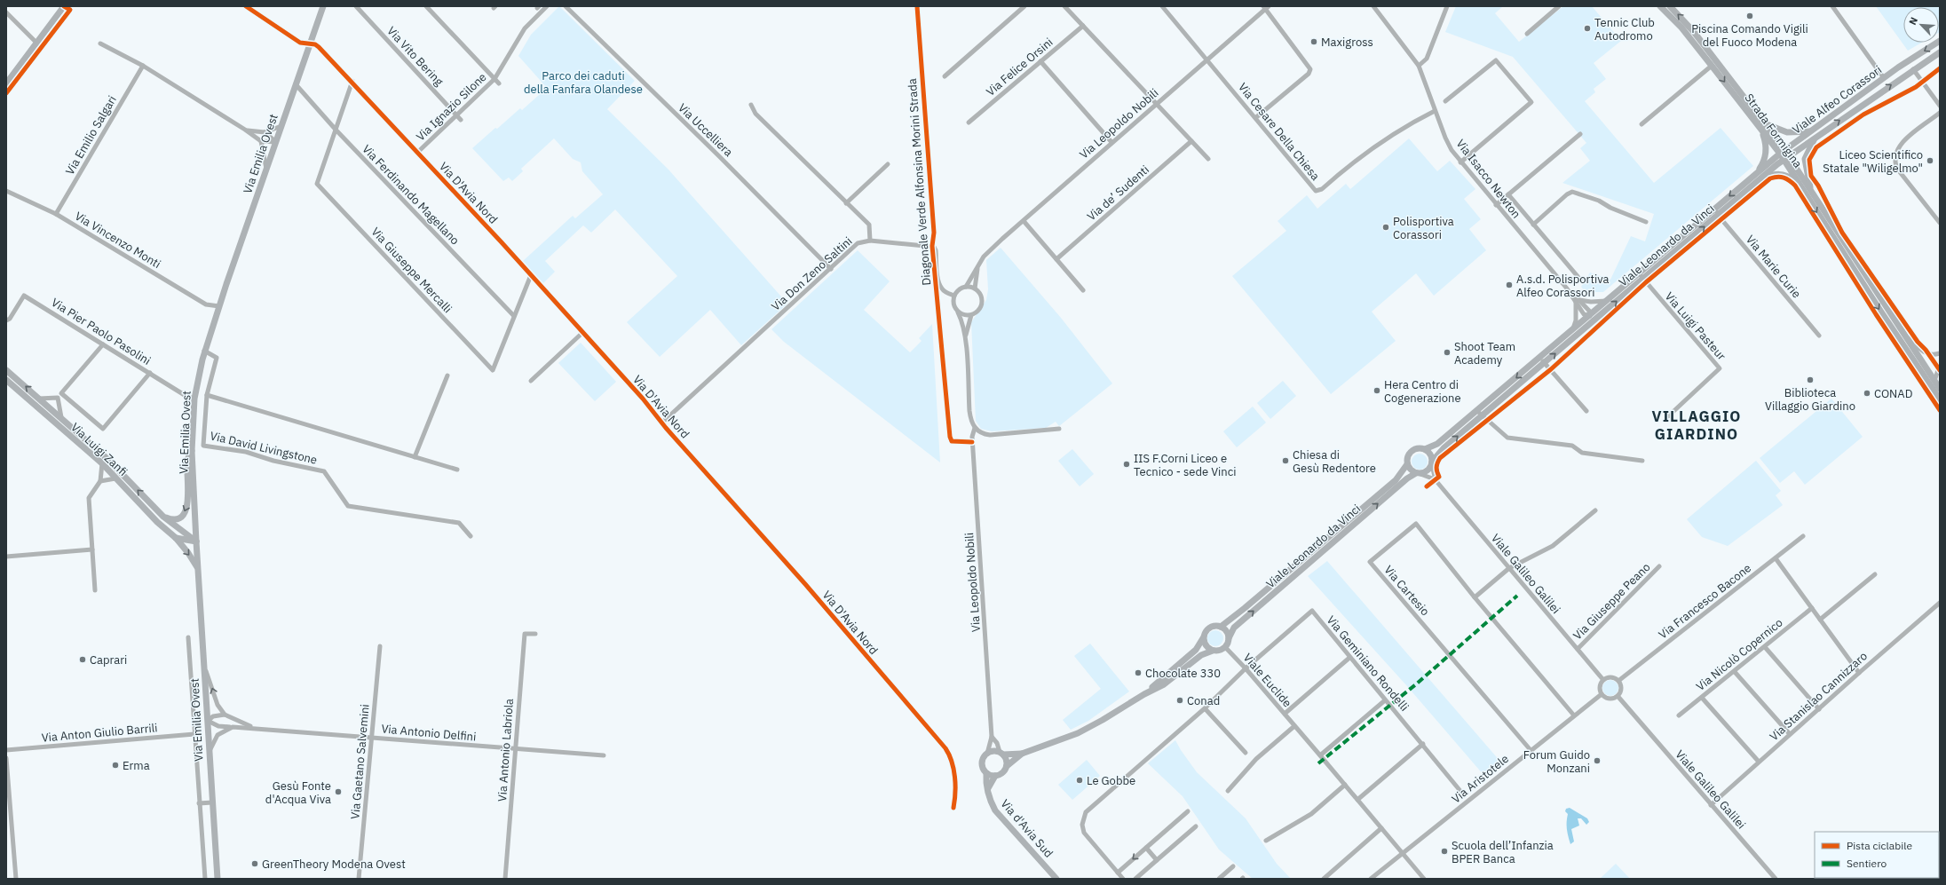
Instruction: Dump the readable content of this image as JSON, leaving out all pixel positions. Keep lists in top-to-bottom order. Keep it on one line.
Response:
{"streets":{"street":["Via Vito Bering","Via Felice Orsini","Viale Alfeo Corassori","Via Ignazio Silone","Via Leopoldo Nobili","Via Uccelliera","Strada Formigina","Via Cesare Della Chiesa","Via Emilio Salgari","Via Emilia Ovest","Via Isacco Newton","Via D'Avia Nord","Via de’ Sudenti","Via Ferdinando Magellano","Via Vincenzo Monti","Viale Leonardo da Vinci","Via Marie Curie","Via Giuseppe Mercalli","Via Don Zeno Saltini","Via Luigi Pasteur","Via Pier Paolo Pasolini","Via David Livingstone","Via Luigi Zanfi","Viale Galileo Galilei","Via Cartesio","Via Giuseppe Peano","Via Francesco Bacone","Via Nicolò Copernico","Via Geminiano Rondelli","Viale Euclide","Via Stanislao Cannizzaro","Via Anton Giulio Barrili","Via Antonio Delfini","Via Antonio Labriola","Via Gaetano Salvemini","Via Aristotele","Via d'Avia Sud"],"cycle path":["Diagonale Verde Alfonsina Morini Strada"]},"crossings":[["Via Vito Bering","Via Ignazio Silone"],["Viale Alfeo Corassori","Strada Formigina"],["Viale Alfeo Corassori","Viale Leonardo da Vinci"],["Via Ignazio Silone","Via D'Avia Nord"],["Via Leopoldo Nobili","Via Cesare Della Chiesa"],["Via Leopoldo Nobili","Via d'Avia Sud"],["Via Uccelliera","Via Don Zeno Saltini"],["Via Cesare Della Chiesa","Via Isacco Newton"],["Via Emilio Salgari","Via Vincenzo Monti"],["Via Emilia Ovest","Via D'Avia Nord"],["Via Emilia Ovest","Via Ferdinando Magellano"],["Via Emilia Ovest","Via Vincenzo Monti"],["Via Emilia Ovest","Via Pier Paolo Pasolini"],["Via Emilia Ovest","Via David Livingstone"],["Via Emilia Ovest","Via Luigi Zanfi"],["Via Emilia Ovest","Via Anton Giulio Barrili"],["Via Emilia Ovest","Via Antonio Delfini"],["Via Isacco Newton","Viale Leonardo da Vinci"],["Via D'Avia Nord","Via Don Zeno Saltini"],["Via Ferdinando Magellano","Via Giuseppe Mercalli"],["Viale Leonardo da Vinci","Via Marie Curie"],["Viale Leonardo da Vinci","Via Luigi Pasteur"],["Viale Leonardo da Vinci","Viale Euclide"],["Viale Galileo Galilei","Via Giuseppe Peano"],["Viale Galileo Galilei","Via Francesco Bacone"],["Viale Galileo Galilei","Via Stanislao Cannizzaro"],["Viale Galileo Galilei","Via Aristotele"],["Via Cartesio","Via Aristotele"],["Via Francesco Bacone","Via Aristotele"],["Via Geminiano Rondelli","Viale Euclide"],["Viale Euclide","Via Aristotele"],["Via Antonio Delfini","Via Antonio Labriola"],["Via Antonio Delfini","Via Gaetano Salvemini"]],"districts":["VILLAGGIO GIARDINO"],"parks":["Parco dei caduti della Fanfara Olandese"],"places":["Piscina Comando Vigili del Fuoco Modena","Tennic Club Autodromo","Maxigross","Liceo Scientifico Statale \"Wiligelmo\"","Polisportiva Corassori","A.s.d. Polisportiva Alfeo Corassori","Shoot Team Academy","Biblioteca Villaggio Giardino","Hera Centro di Cogenerazione","CONAD","Chiesa di Gesù Redentore","IIS F.Corni Liceo e Tecnico - sede Vinci","Caprari","Chocolate 330","Conad","Forum Guido Monzani","Erma","Le Gobbe","Gesù Fonte d'Acqua Viva","Scuola dell’Infanzia BPER Banca","GreenTheory Modena Ovest"],"legend":["Pista ciclabile","Sentiero"],"north":"top left"}
